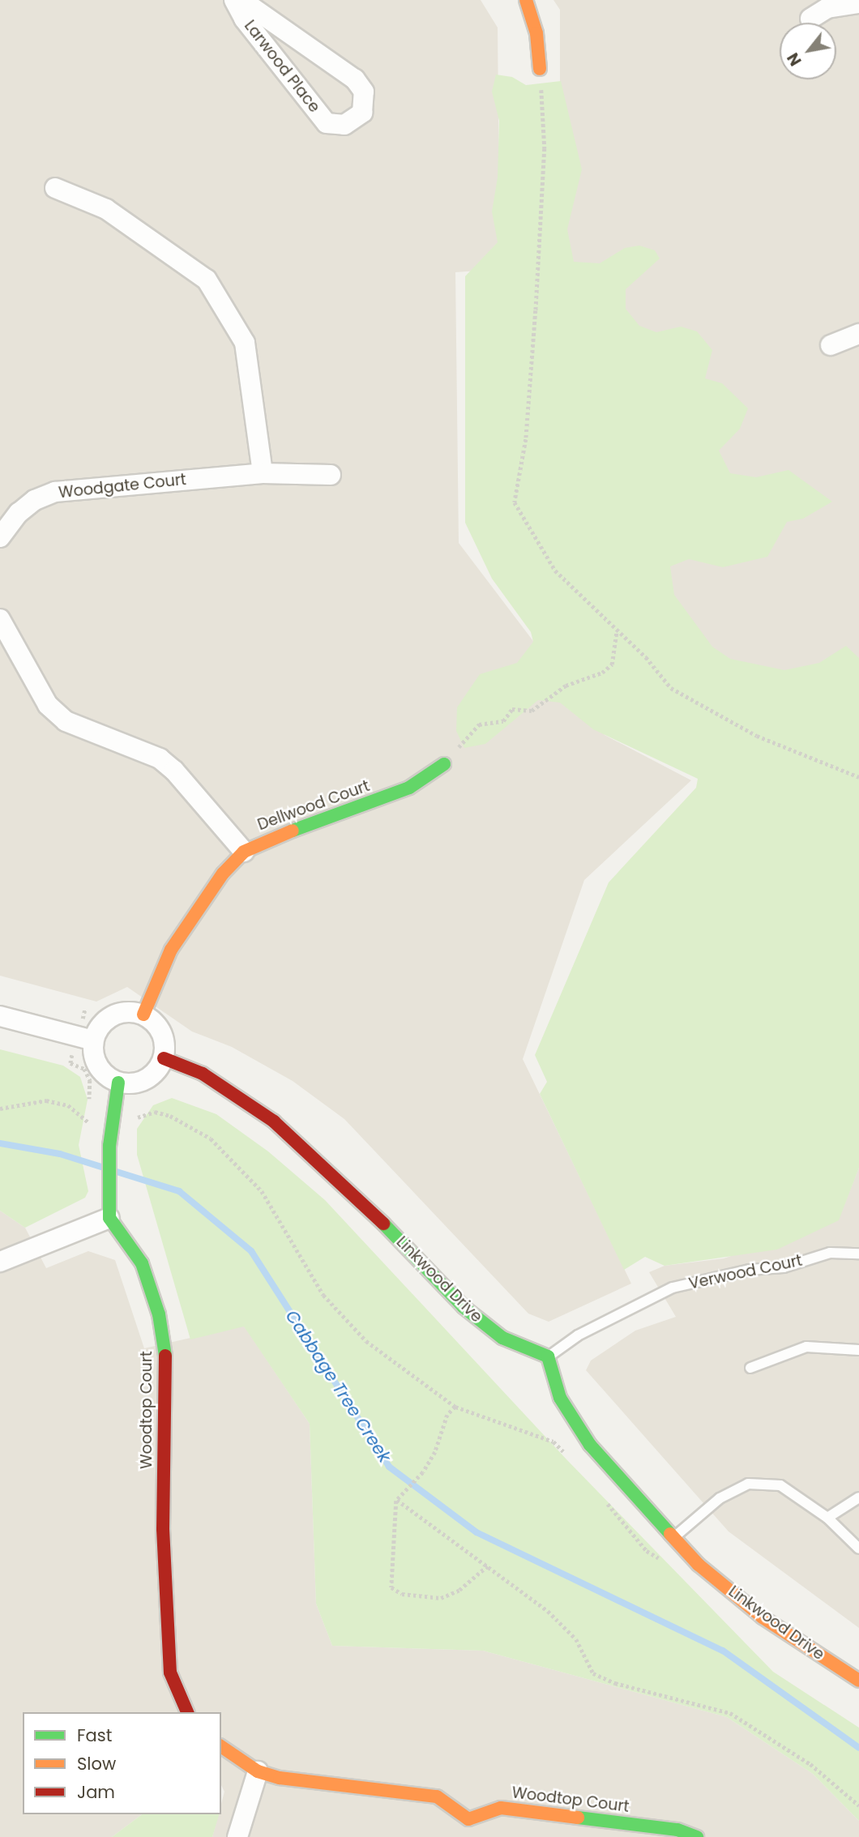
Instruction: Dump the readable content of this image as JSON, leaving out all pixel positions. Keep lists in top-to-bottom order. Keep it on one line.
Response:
{"streets":{"street":["Larwood Place","Woodgate Court","Dellwood Court","Linkwood Drive","Woodtop Court"],"lane":["Verwood Court"]},"crossings":[["Dellwood Court","Linkwood Drive"],["Verwood Court","Linkwood Drive"]],"water":["Cabbage Tree Creek"],"legend":["Fast","Slow","Jam"],"north":"bottom left"}
